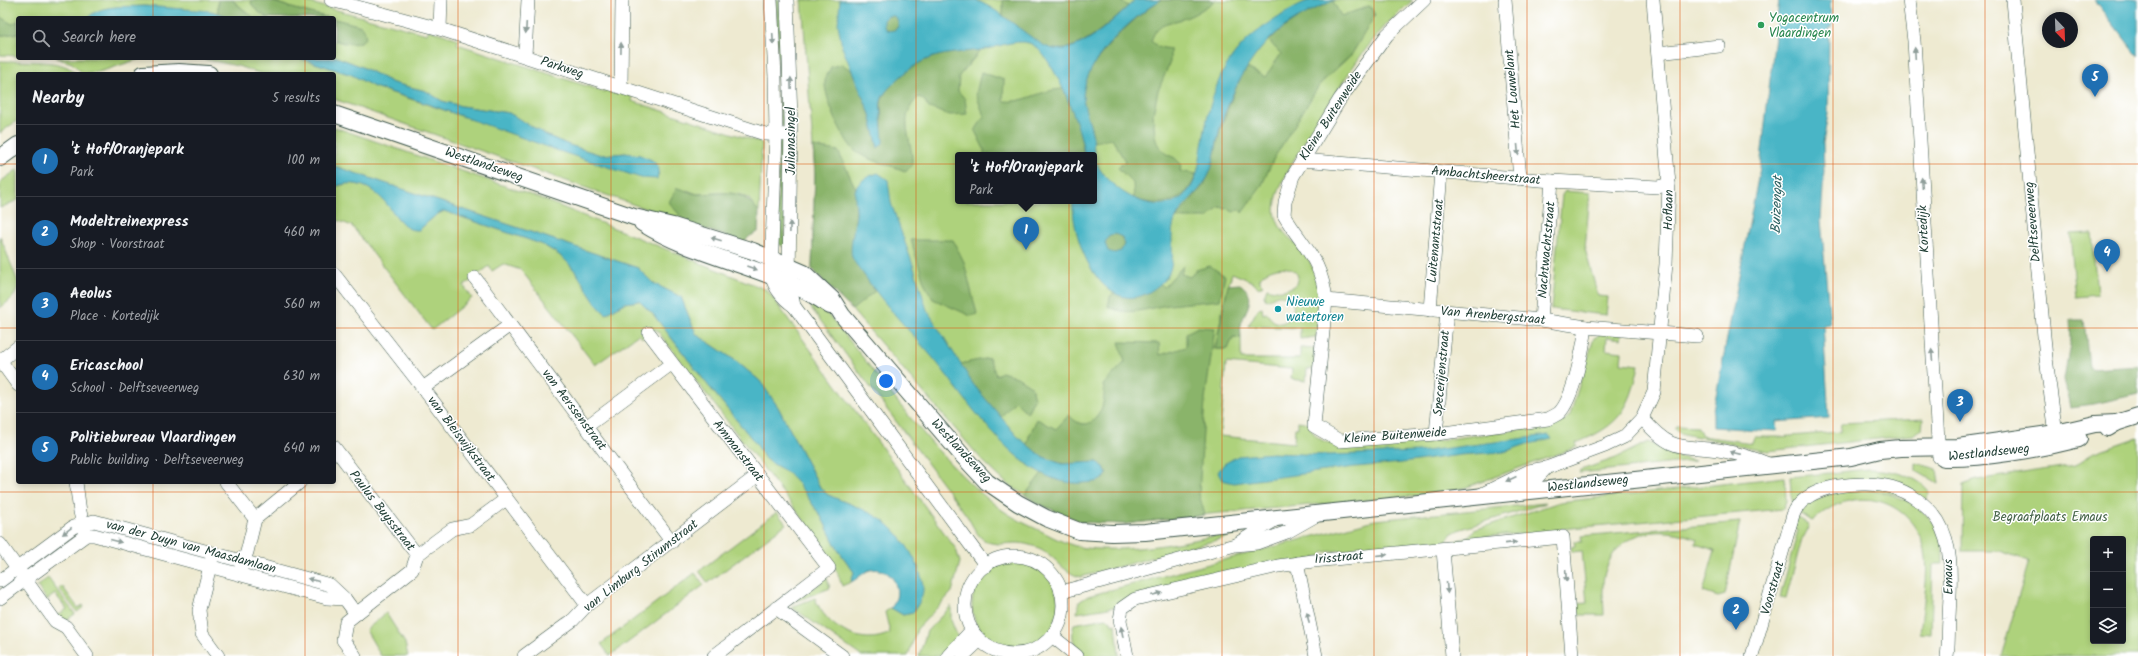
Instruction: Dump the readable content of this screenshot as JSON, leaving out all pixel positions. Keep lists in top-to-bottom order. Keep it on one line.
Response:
{"streets":{"main road":["Westlandseweg"],"street":["Parkweg","Het Louwelant","Kleine Buitenweide","Julianasingel","Ambachtsheerstraat","Hoflaan","Delftseveerweg","Kortedijk","Luitenantstraat","Nachtwachtstraat","Van Arenbergstraat","Specerijenstraat","van Aerssenstraat","van Bleiswijkstraat","Ammanstraat","Paulus Buysstraat","van der Duyn van Maasdamlaan","Irisstraat","van Limburg Stirumstraat","Emaus","Voorstraat"]},"crossings":[["Parkweg","Julianasingel"],["Het Louwelant","Ambachtsheerstraat"],["Kleine Buitenweide","Ambachtsheerstraat"],["Kleine Buitenweide","Van Arenbergstraat"],["Kleine Buitenweide","Specerijenstraat"],["Julianasingel","Westlandseweg"],["Westlandseweg","Hoflaan"],["Westlandseweg","Delftseveerweg"],["Westlandseweg","Kortedijk"],["Ambachtsheerstraat","Hoflaan"],["Ambachtsheerstraat","Luitenantstraat"],["Ambachtsheerstraat","Nachtwachtstraat"],["Hoflaan","Van Arenbergstraat"],["Luitenantstraat","Van Arenbergstraat"],["Nachtwachtstraat","Van Arenbergstraat"],["Van Arenbergstraat","Specerijenstraat"],["van Aerssenstraat","van Limburg Stirumstraat"],["van Bleiswijkstraat","van Limburg Stirumstraat"],["Ammanstraat","van Limburg Stirumstraat"],["Emaus","Voorstraat"]],"one_way":["Het Louwelant","Kortedijk"],"water":["Buizengat"],"parks":["Begraafplaats Emaus"],"places":["Yogacentrum Vlaardingen","Nieuwe watertoren"],"north":"bottom right","page":{"search":"Search here","pins":["5","1","4","3","2"],"heading":["Nearby","5 results"],"list":[{"mark":"1","name":"'t Hof/Oranjepark","note":"Park","value":"100 m"},{"mark":"2","name":"Modeltreinexpress","note":"Shop · Voorstraat","value":"460 m"},{"mark":"3","name":"Aeolus","note":"Place · Kortedijk","value":"560 m"},{"mark":"4","name":"Ericaschool","note":"School · Delftseveerweg","value":"630 m"},{"mark":"5","name":"Politiebureau Vlaardingen","note":"Public building · Delftseveerweg","value":"640 m"}],"popup":["'t Hof/Oranjepark","Park"],"map_buttons":["+","−"]}}
